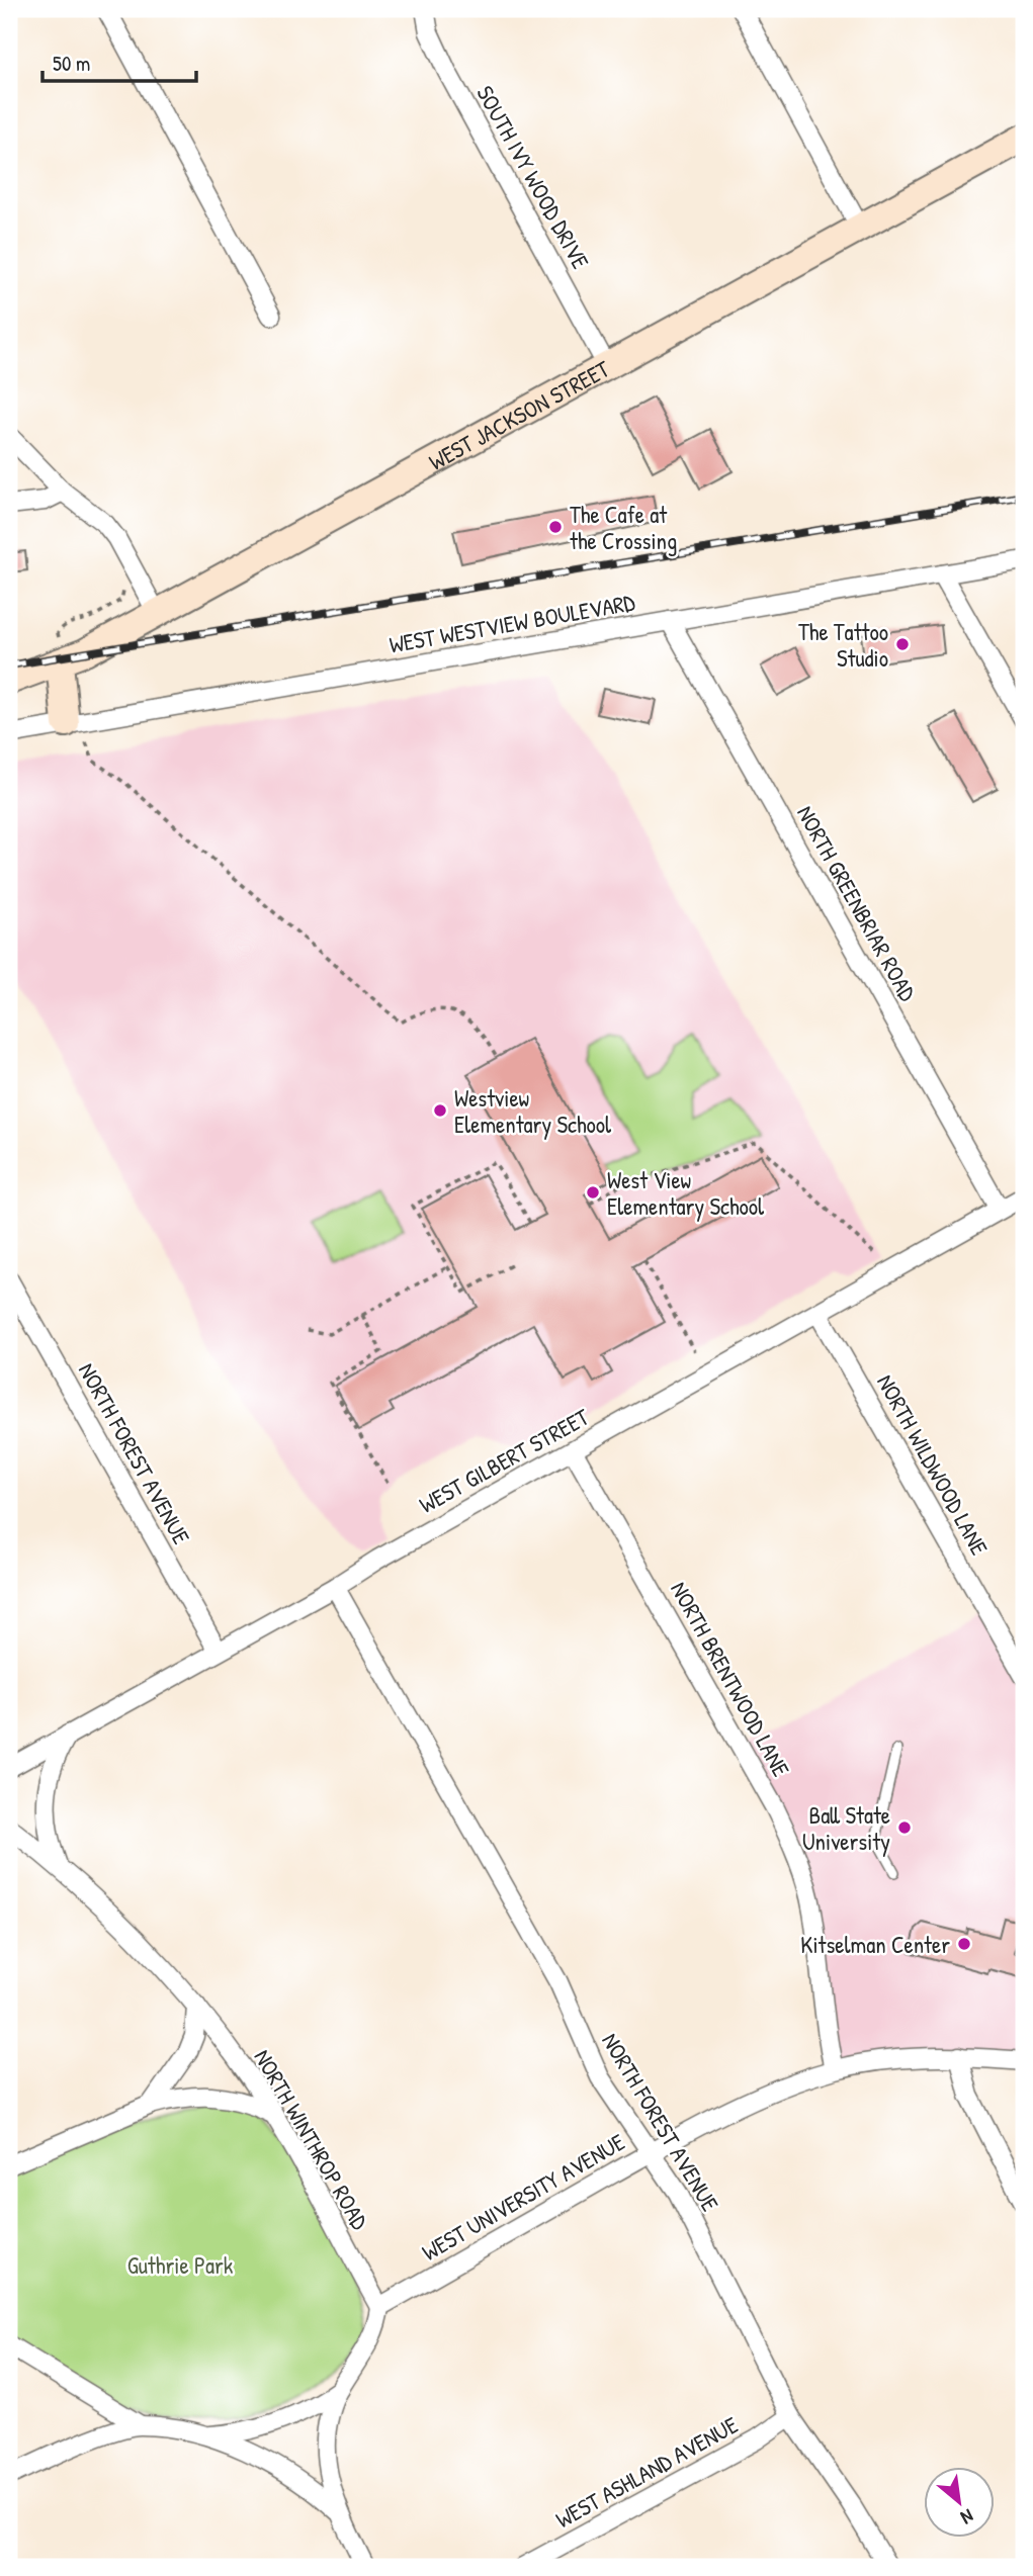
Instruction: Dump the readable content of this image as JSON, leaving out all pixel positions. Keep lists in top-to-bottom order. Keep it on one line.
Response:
{"streets":{"main road":["WEST JACKSON STREET"],"street":["SOUTH IVY WOOD DRIVE","WEST WESTVIEW BOULEVARD","NORTH GREENBRIAR ROAD","NORTH FOREST AVENUE","WEST GILBERT STREET","NORTH WILDWOOD LANE","NORTH BRENTWOOD LANE","NORTH WINTHROP ROAD","WEST UNIVERSITY AVENUE","WEST ASHLAND AVENUE"]},"crossings":[["SOUTH IVY WOOD DRIVE","WEST JACKSON STREET"],["WEST WESTVIEW BOULEVARD","NORTH GREENBRIAR ROAD"],["NORTH GREENBRIAR ROAD","WEST GILBERT STREET"],["NORTH FOREST AVENUE","WEST GILBERT STREET"],["NORTH FOREST AVENUE","WEST UNIVERSITY AVENUE"],["NORTH FOREST AVENUE","WEST ASHLAND AVENUE"],["WEST GILBERT STREET","NORTH WILDWOOD LANE"],["WEST GILBERT STREET","NORTH BRENTWOOD LANE"],["NORTH BRENTWOOD LANE","WEST UNIVERSITY AVENUE"],["NORTH WINTHROP ROAD","WEST UNIVERSITY AVENUE"]],"parks":["Guthrie Park"],"places":["The Cafe at the Crossing","The Tattoo Studio","Westview Elementary School","West View Elementary School","Ball State University","Kitselman Center"],"scale_bar":"50 m","north":"bottom right"}
